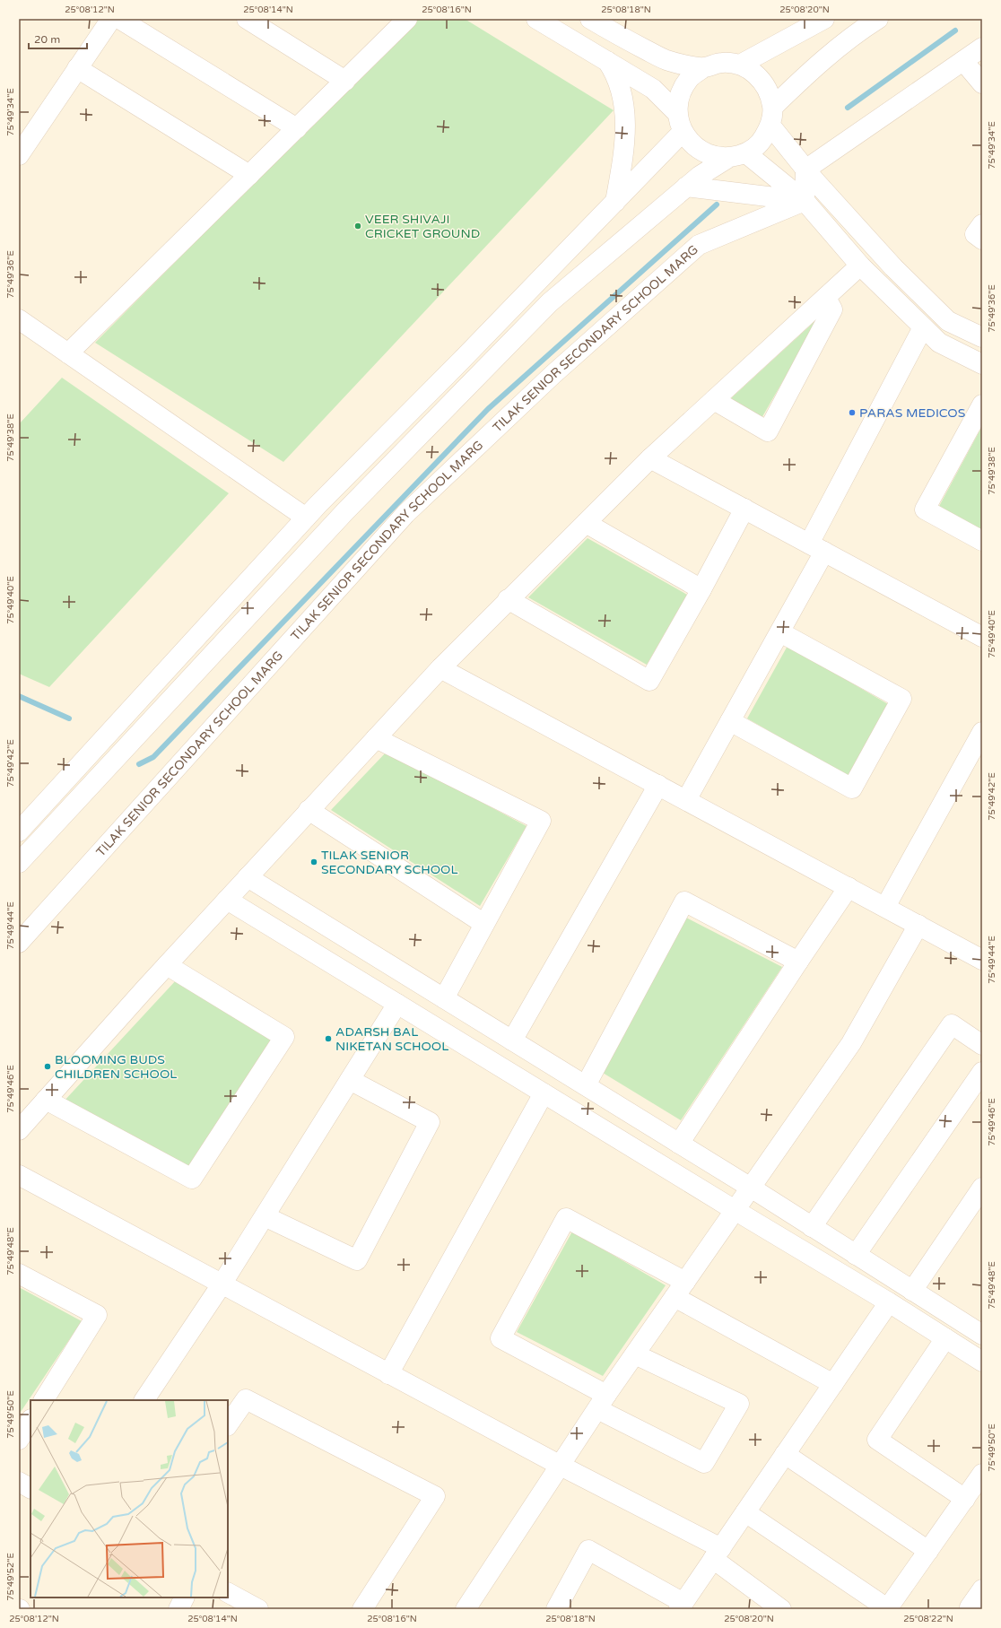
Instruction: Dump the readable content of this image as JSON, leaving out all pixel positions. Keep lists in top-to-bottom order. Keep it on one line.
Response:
{"streets":{"street":["TILAK SENIOR SECONDARY SCHOOL MARG"]},"places":["VEER SHIVAJI CRICKET GROUND","PARAS MEDICOS","TILAK SENIOR SECONDARY SCHOOL","ADARSH BAL NIKETAN SCHOOL","BLOOMING BUDS CHILDREN SCHOOL"],"scale_bar":"20 m","coordinates":["25°08'12\"N","25°08'14\"N","25°08'16\"N","25°08'18\"N","25°08'20\"N","75°49'34\"E","75°49'36\"E","75°49'38\"E","75°49'40\"E","75°49'42\"E","75°49'44\"E","75°49'46\"E","75°49'48\"E","75°49'50\"E","75°49'52\"E","25°08'22\"N"]}
